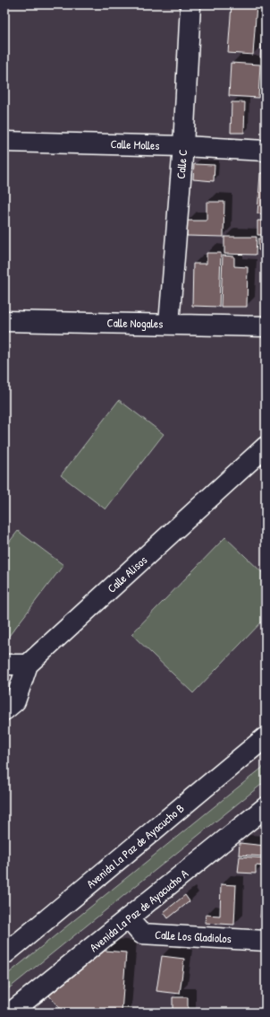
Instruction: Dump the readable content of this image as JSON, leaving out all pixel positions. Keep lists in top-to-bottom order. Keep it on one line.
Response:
{"streets":{"street":["Calle Molles","Calle C","Calle Nogales","Calle Alisos","Avenida La Paz de Ayacucho B","Avenida La Paz de Ayacucho A","Calle Los Gladiolos"]},"crossings":[["Calle Molles","Calle C"],["Calle C","Calle Nogales"],["Avenida La Paz de Ayacucho A","Calle Los Gladiolos"]]}
